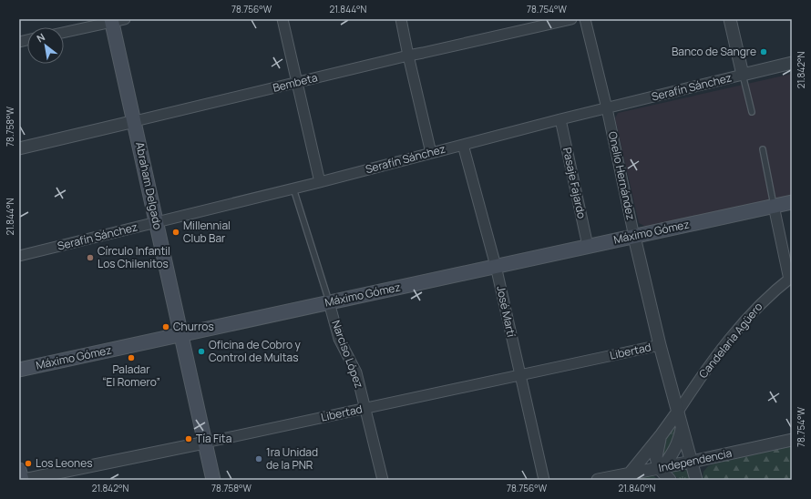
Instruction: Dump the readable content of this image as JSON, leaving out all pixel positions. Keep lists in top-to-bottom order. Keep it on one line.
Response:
{"streets":{"main road":["Abraham Delgado","Máximo Gómez"],"street":["Bembeta","Serafín Sánchez","Onelio Hernández","Pasaje Fajardo","José Martí","Candelaria Agüero","Libertad","Narciso López","Independencia"]},"crossings":[["Bembeta","Abraham Delgado"],["Serafín Sánchez","Onelio Hernández"],["Serafín Sánchez","Pasaje Fajardo"],["Serafín Sánchez","Abraham Delgado"],["Serafín Sánchez","José Martí"],["Serafín Sánchez","Narciso López"],["Onelio Hernández","Máximo Gómez"],["Onelio Hernández","Candelaria Agüero"],["Onelio Hernández","Libertad"],["Onelio Hernández","Independencia"],["Pasaje Fajardo","Máximo Gómez"],["Abraham Delgado","Máximo Gómez"],["Abraham Delgado","Libertad"],["Máximo Gómez","José Martí"],["Máximo Gómez","Narciso López"],["José Martí","Libertad"],["Libertad","Narciso López"]],"places":["Banco de Sangre","Millennial Club Bar","Círculo Infantil Los Chilenitos","Churros","Oficina de Cobro y Control de Multas","Paladar “El Romero”","Tía Fita","1ra Unidad de la PNR","Los Leones"],"north":"top left","coordinates":["78.756°W","21.844°N","78.754°W","21.842°N","78.758°W","21.840°N"]}
